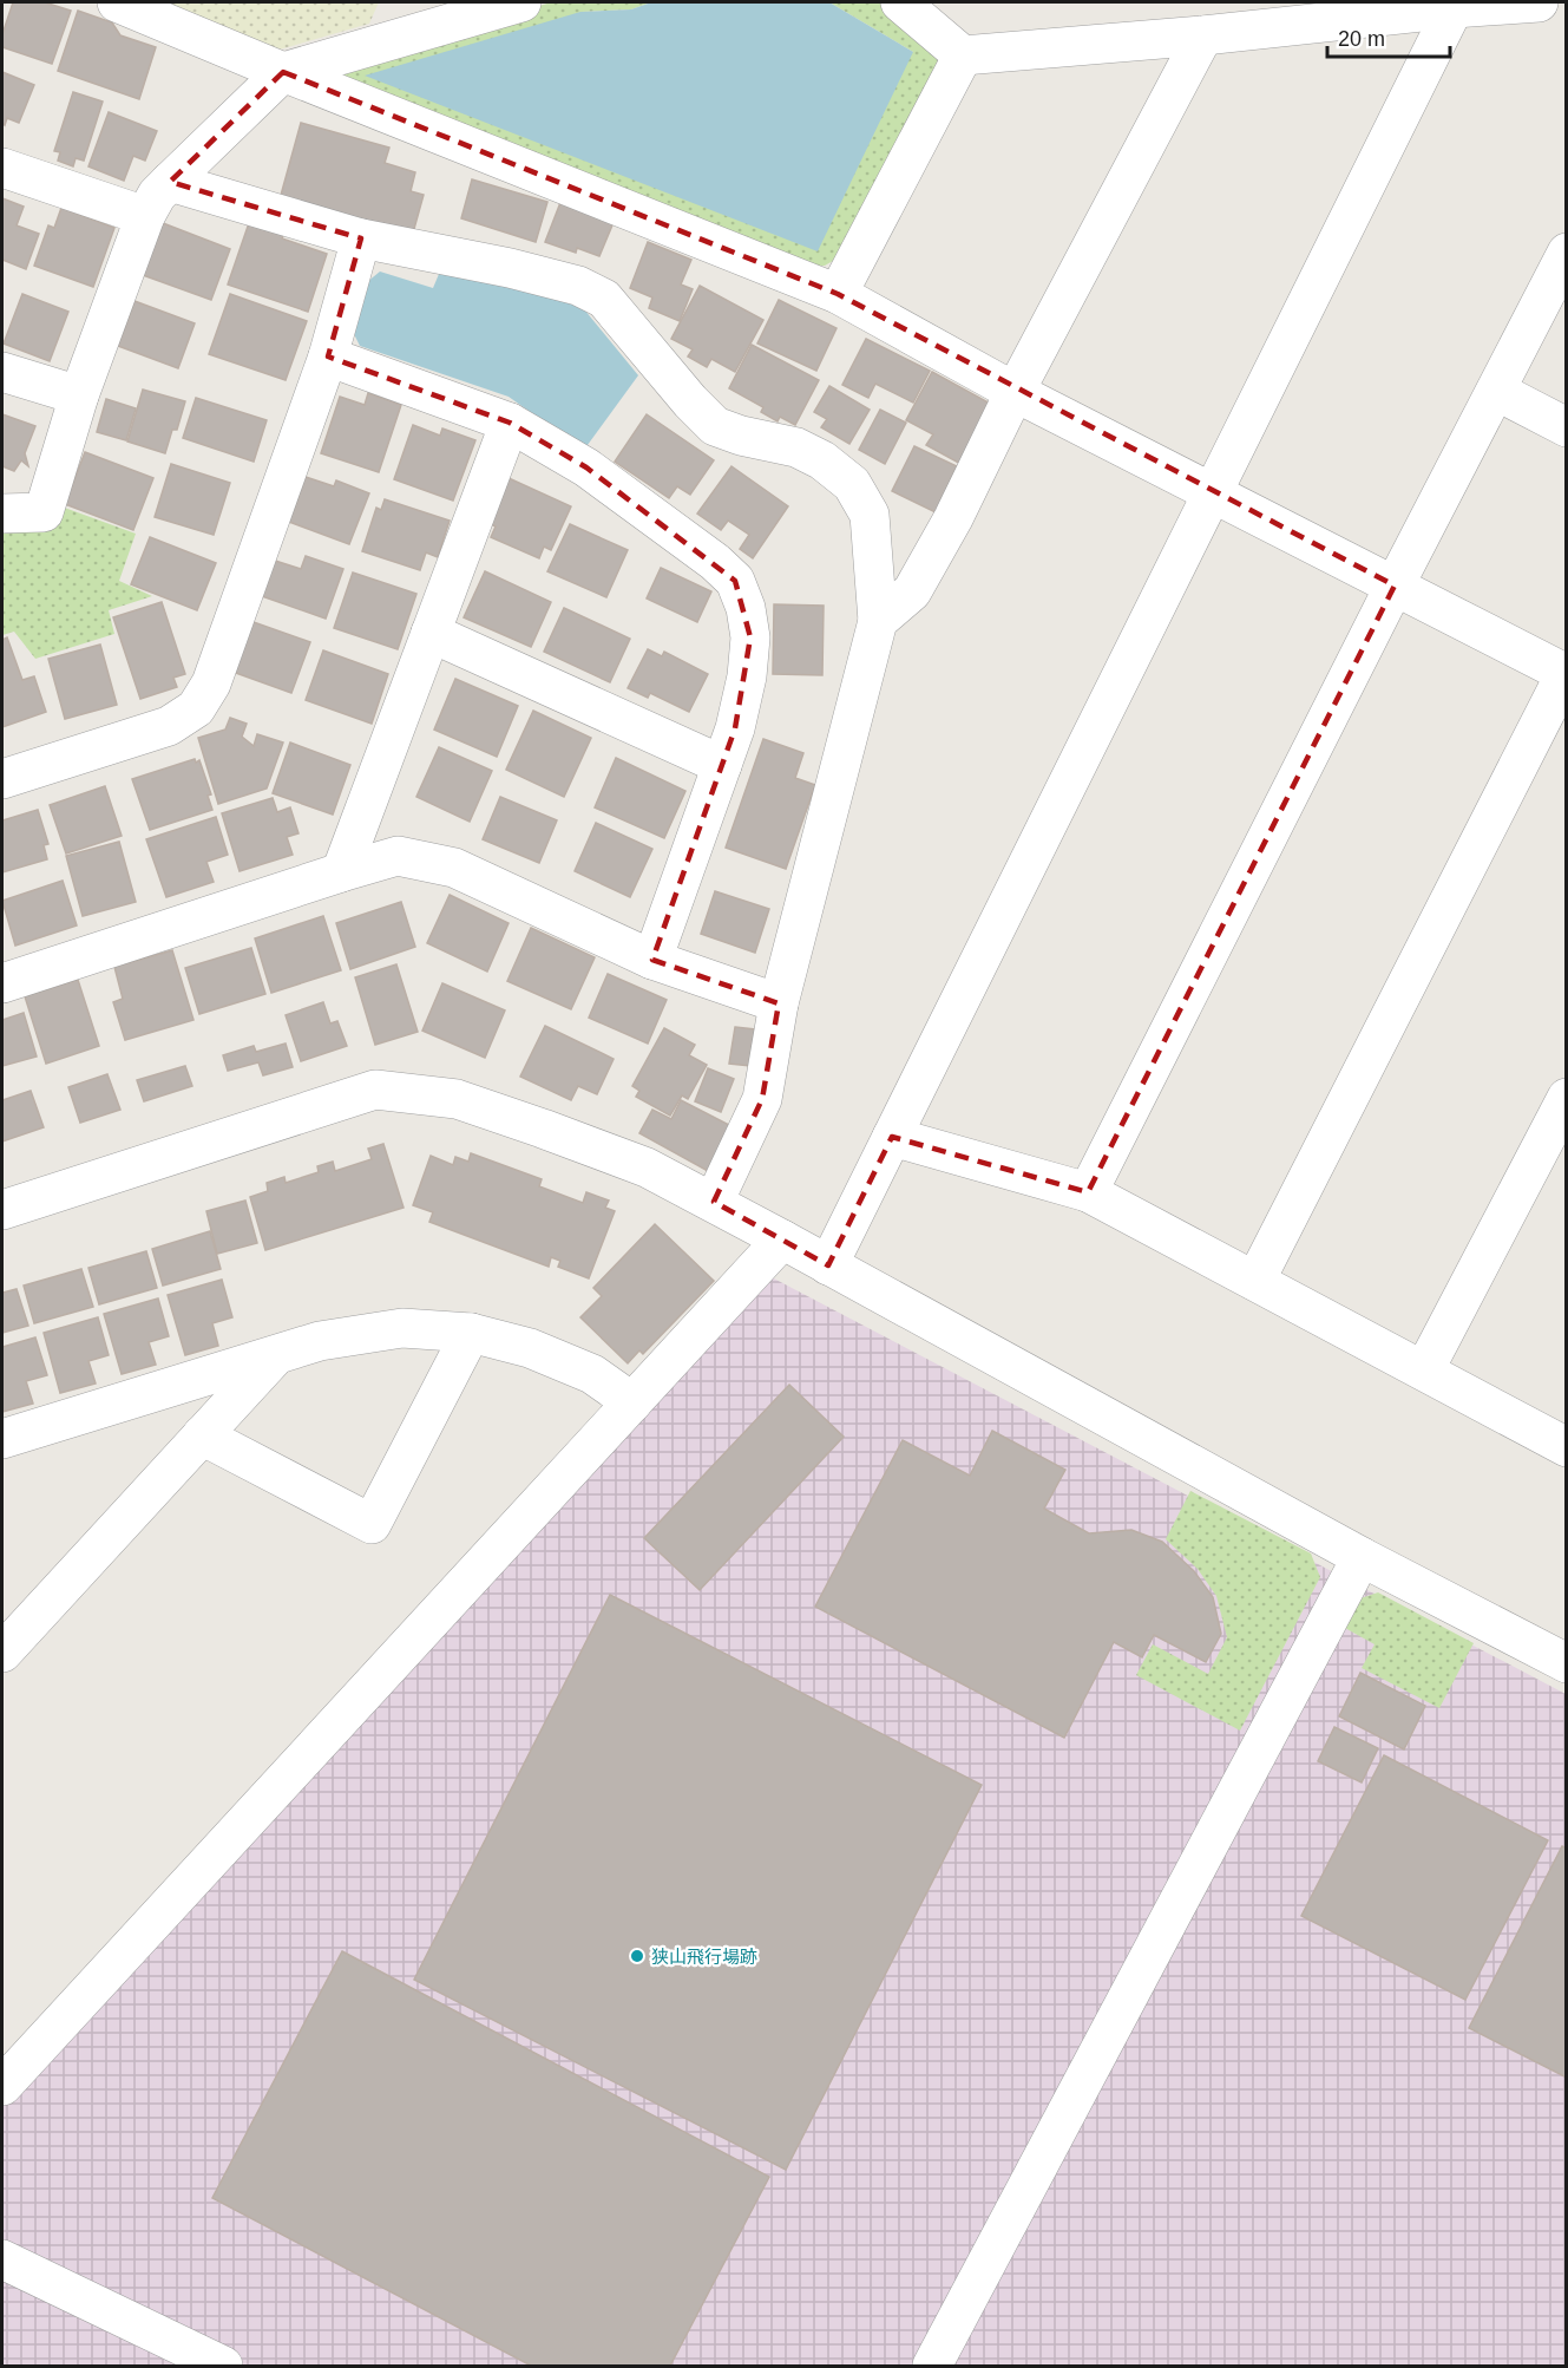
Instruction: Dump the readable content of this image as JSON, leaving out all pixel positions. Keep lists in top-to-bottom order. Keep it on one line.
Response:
{"places":["狭山飛行場跡"],"scale_bar":"20 m"}
